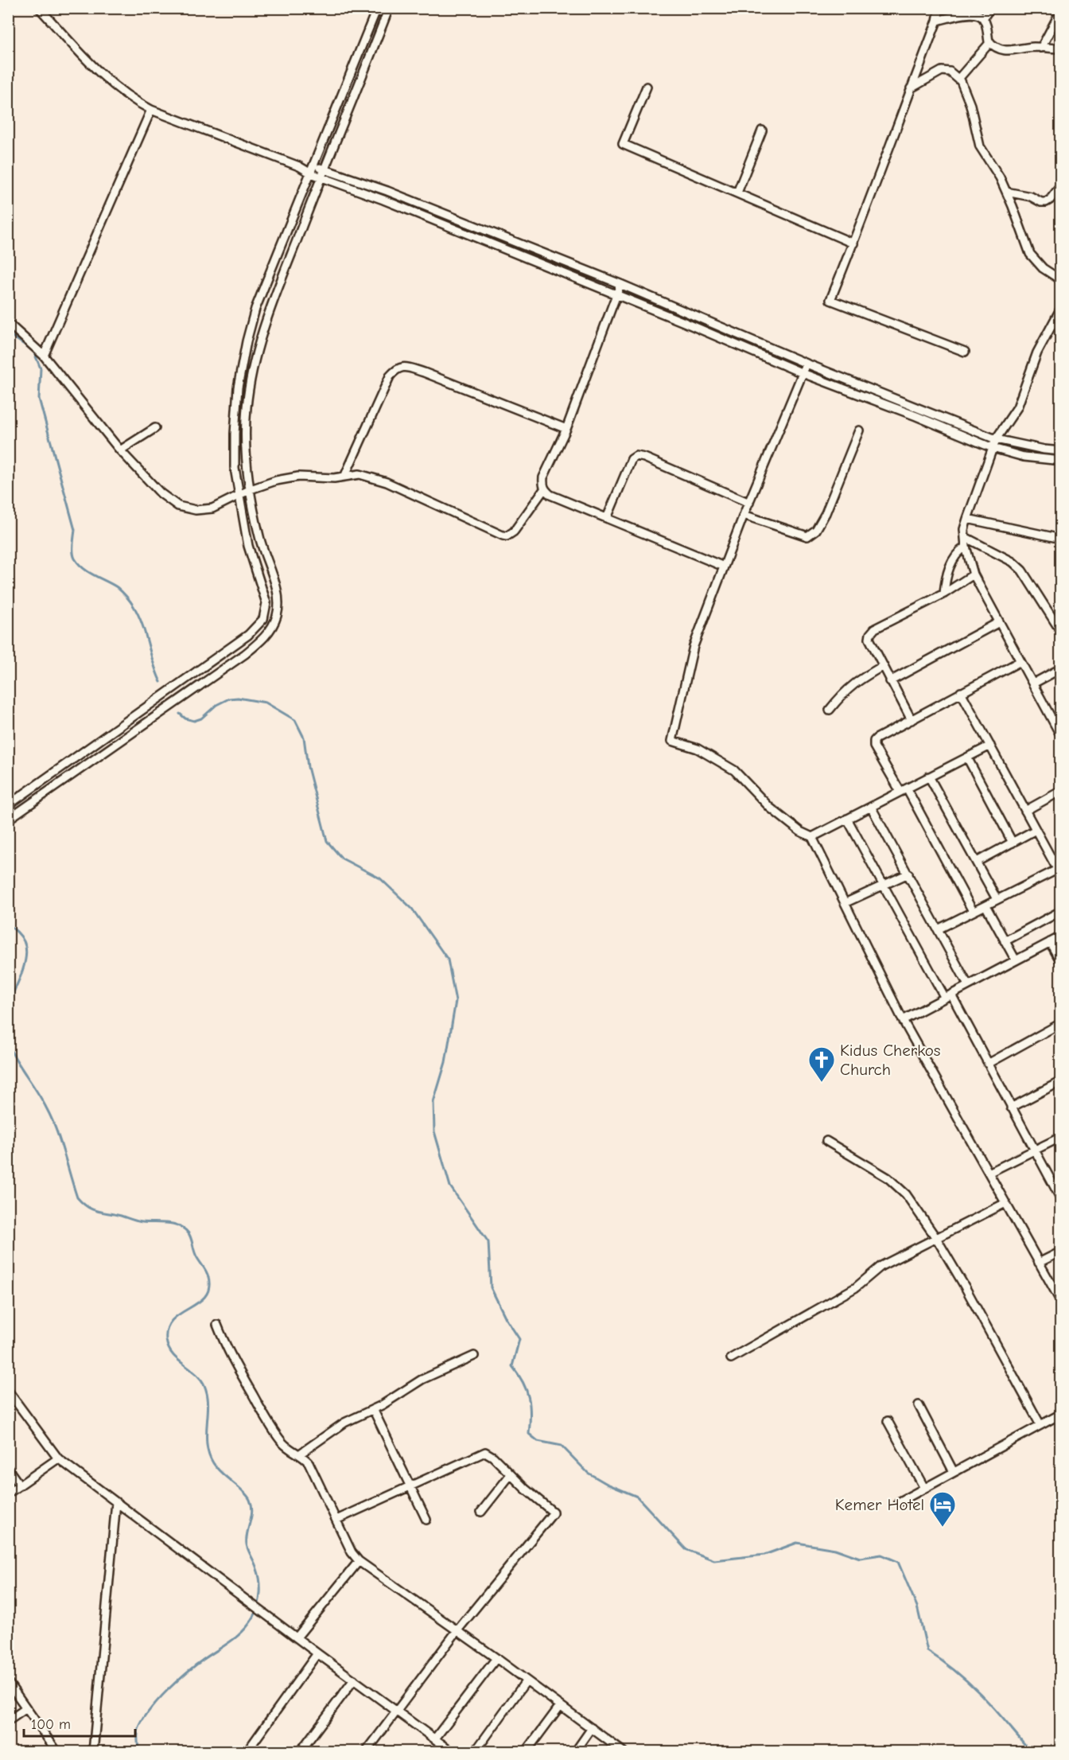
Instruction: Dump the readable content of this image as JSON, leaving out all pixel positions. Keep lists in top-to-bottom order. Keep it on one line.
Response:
{"places":{"church":["Kidus Cherkos Church"],"hotel":["Kemer Hotel"]},"scale_bar":"100 m"}
